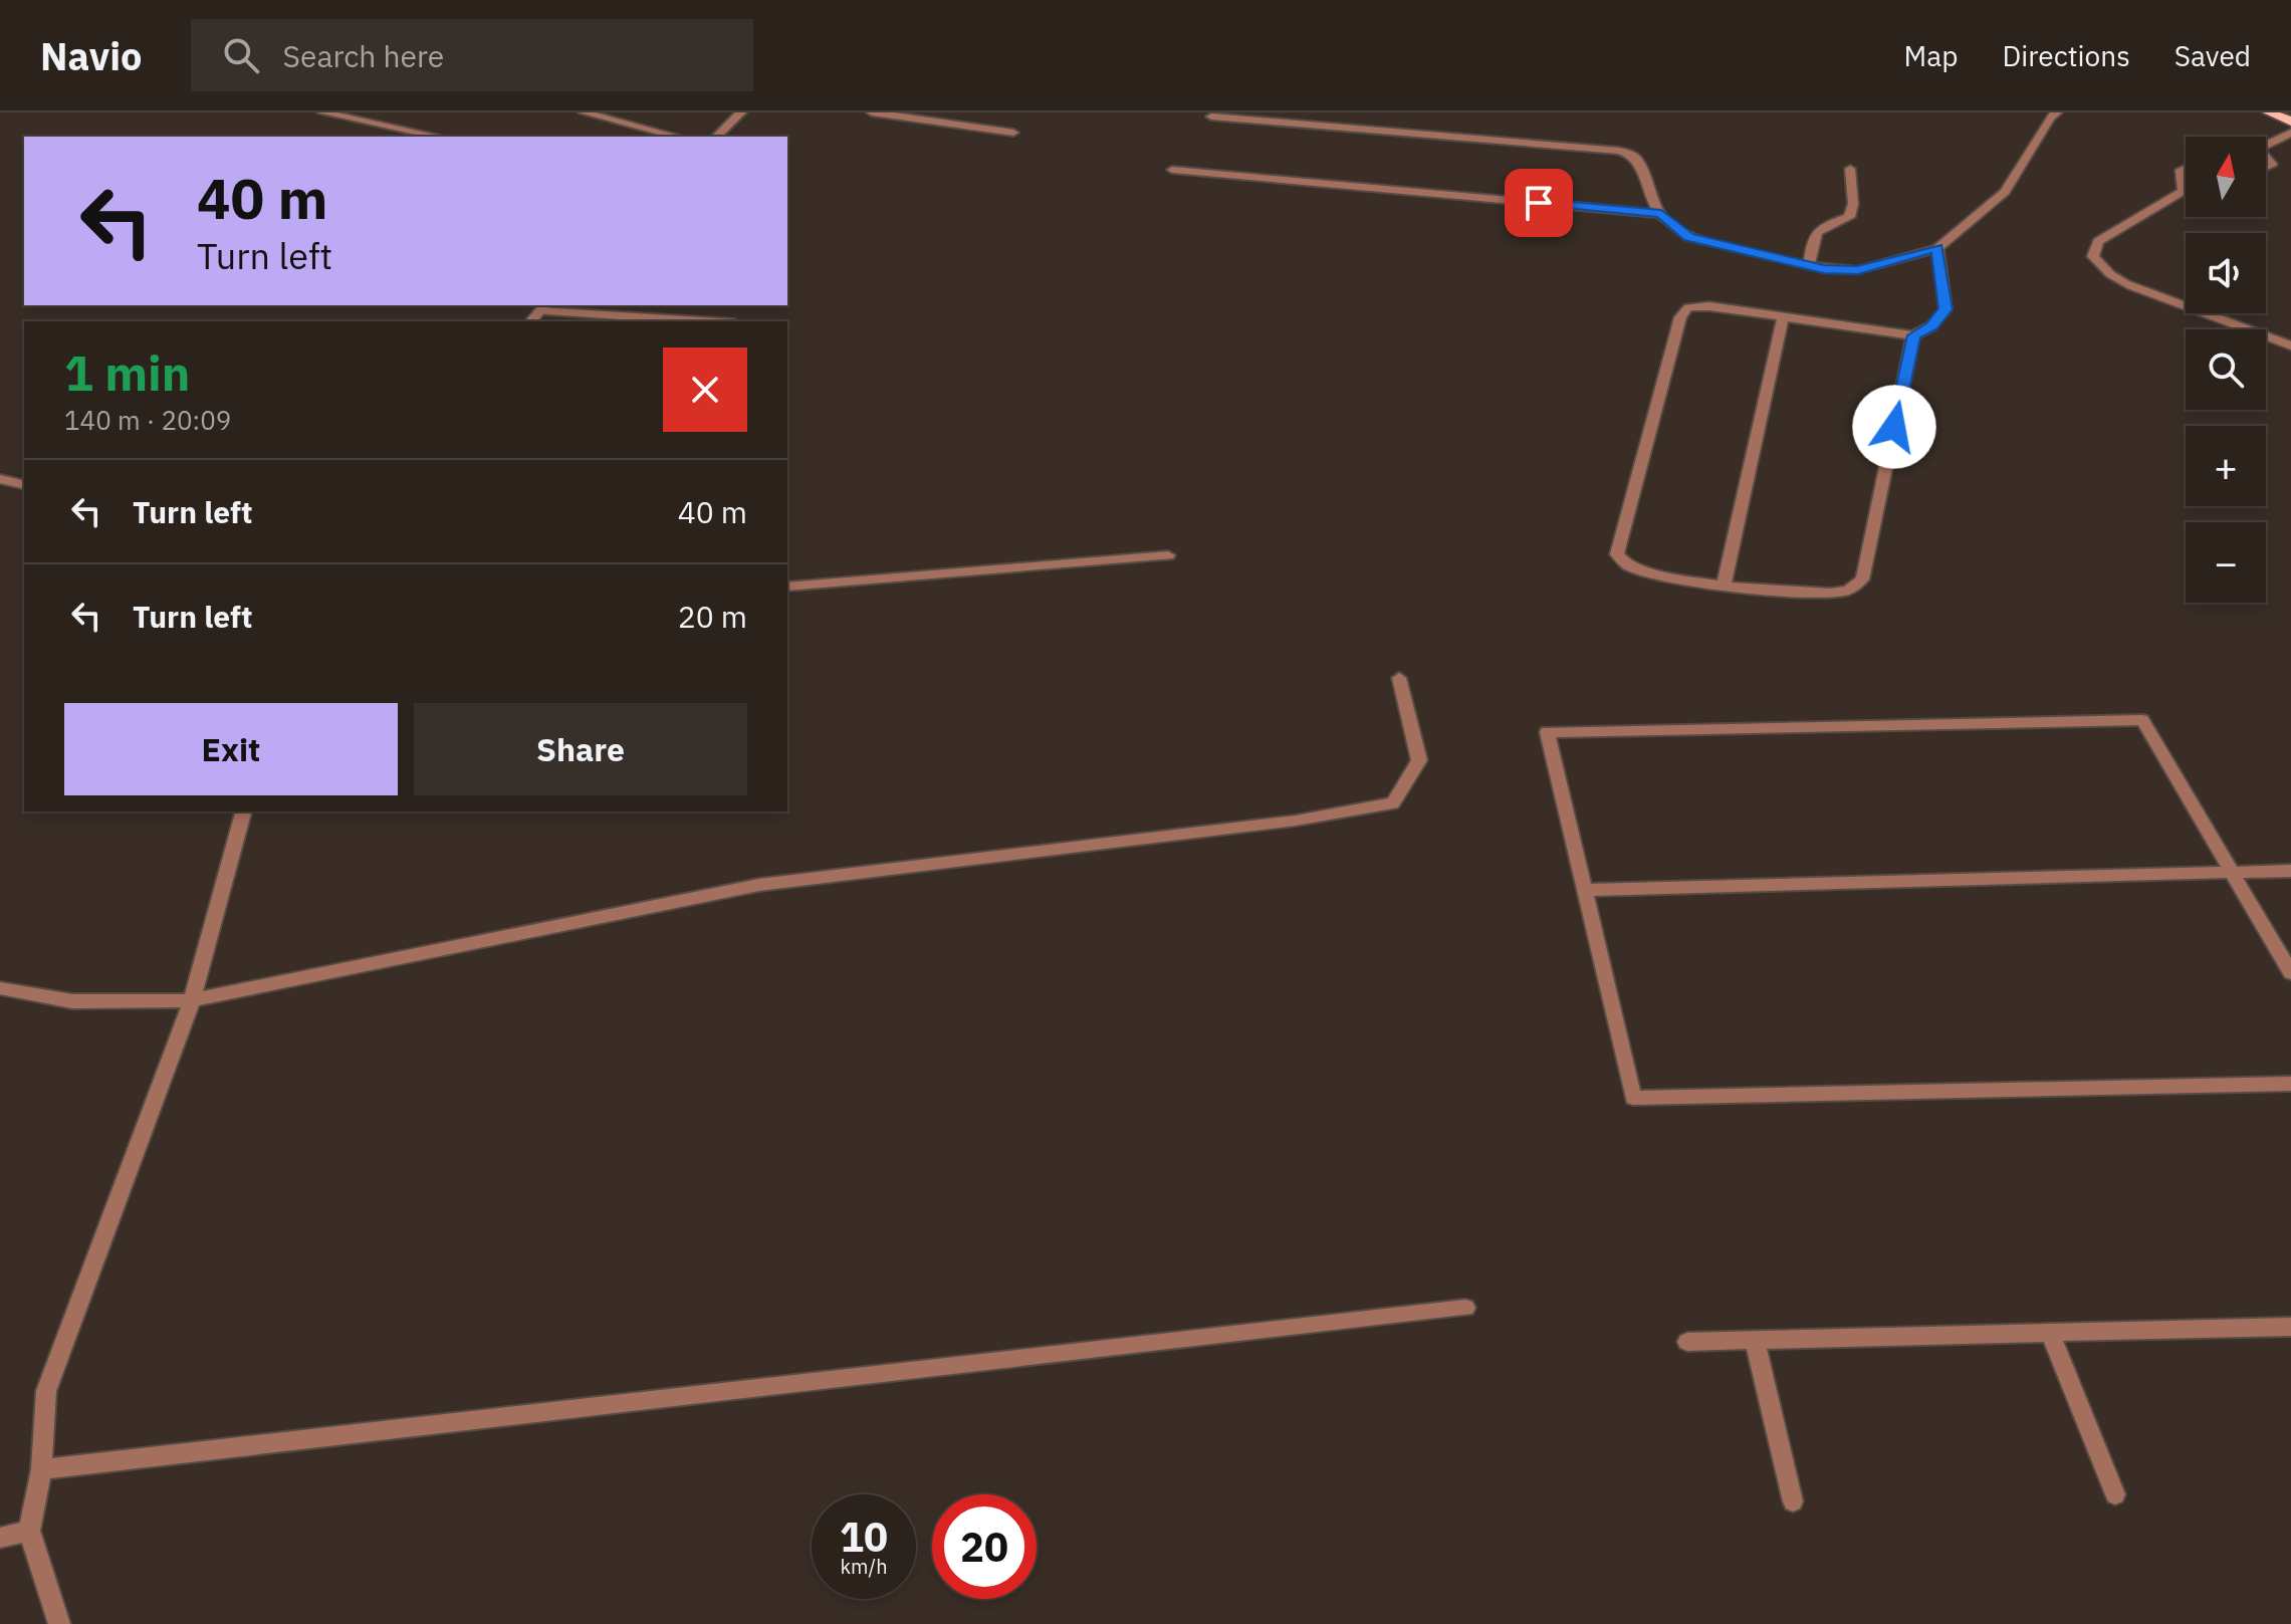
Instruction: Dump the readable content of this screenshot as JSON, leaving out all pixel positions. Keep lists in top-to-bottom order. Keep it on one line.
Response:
{"north":"top","page":{"header":"Navio","search":"Search here","nav":["Map","Directions","Saved"],"map_buttons":["+","−"],"turn":["40 m","Turn left"],"heading":["1 min","140 m · 20:09"],"list":[{"name":"Turn left","value":"40 m"},{"name":"Turn left","value":"20 m"}],"buttons":["Exit","Share"],"speed":"10 km/h","limit":"20"}}
